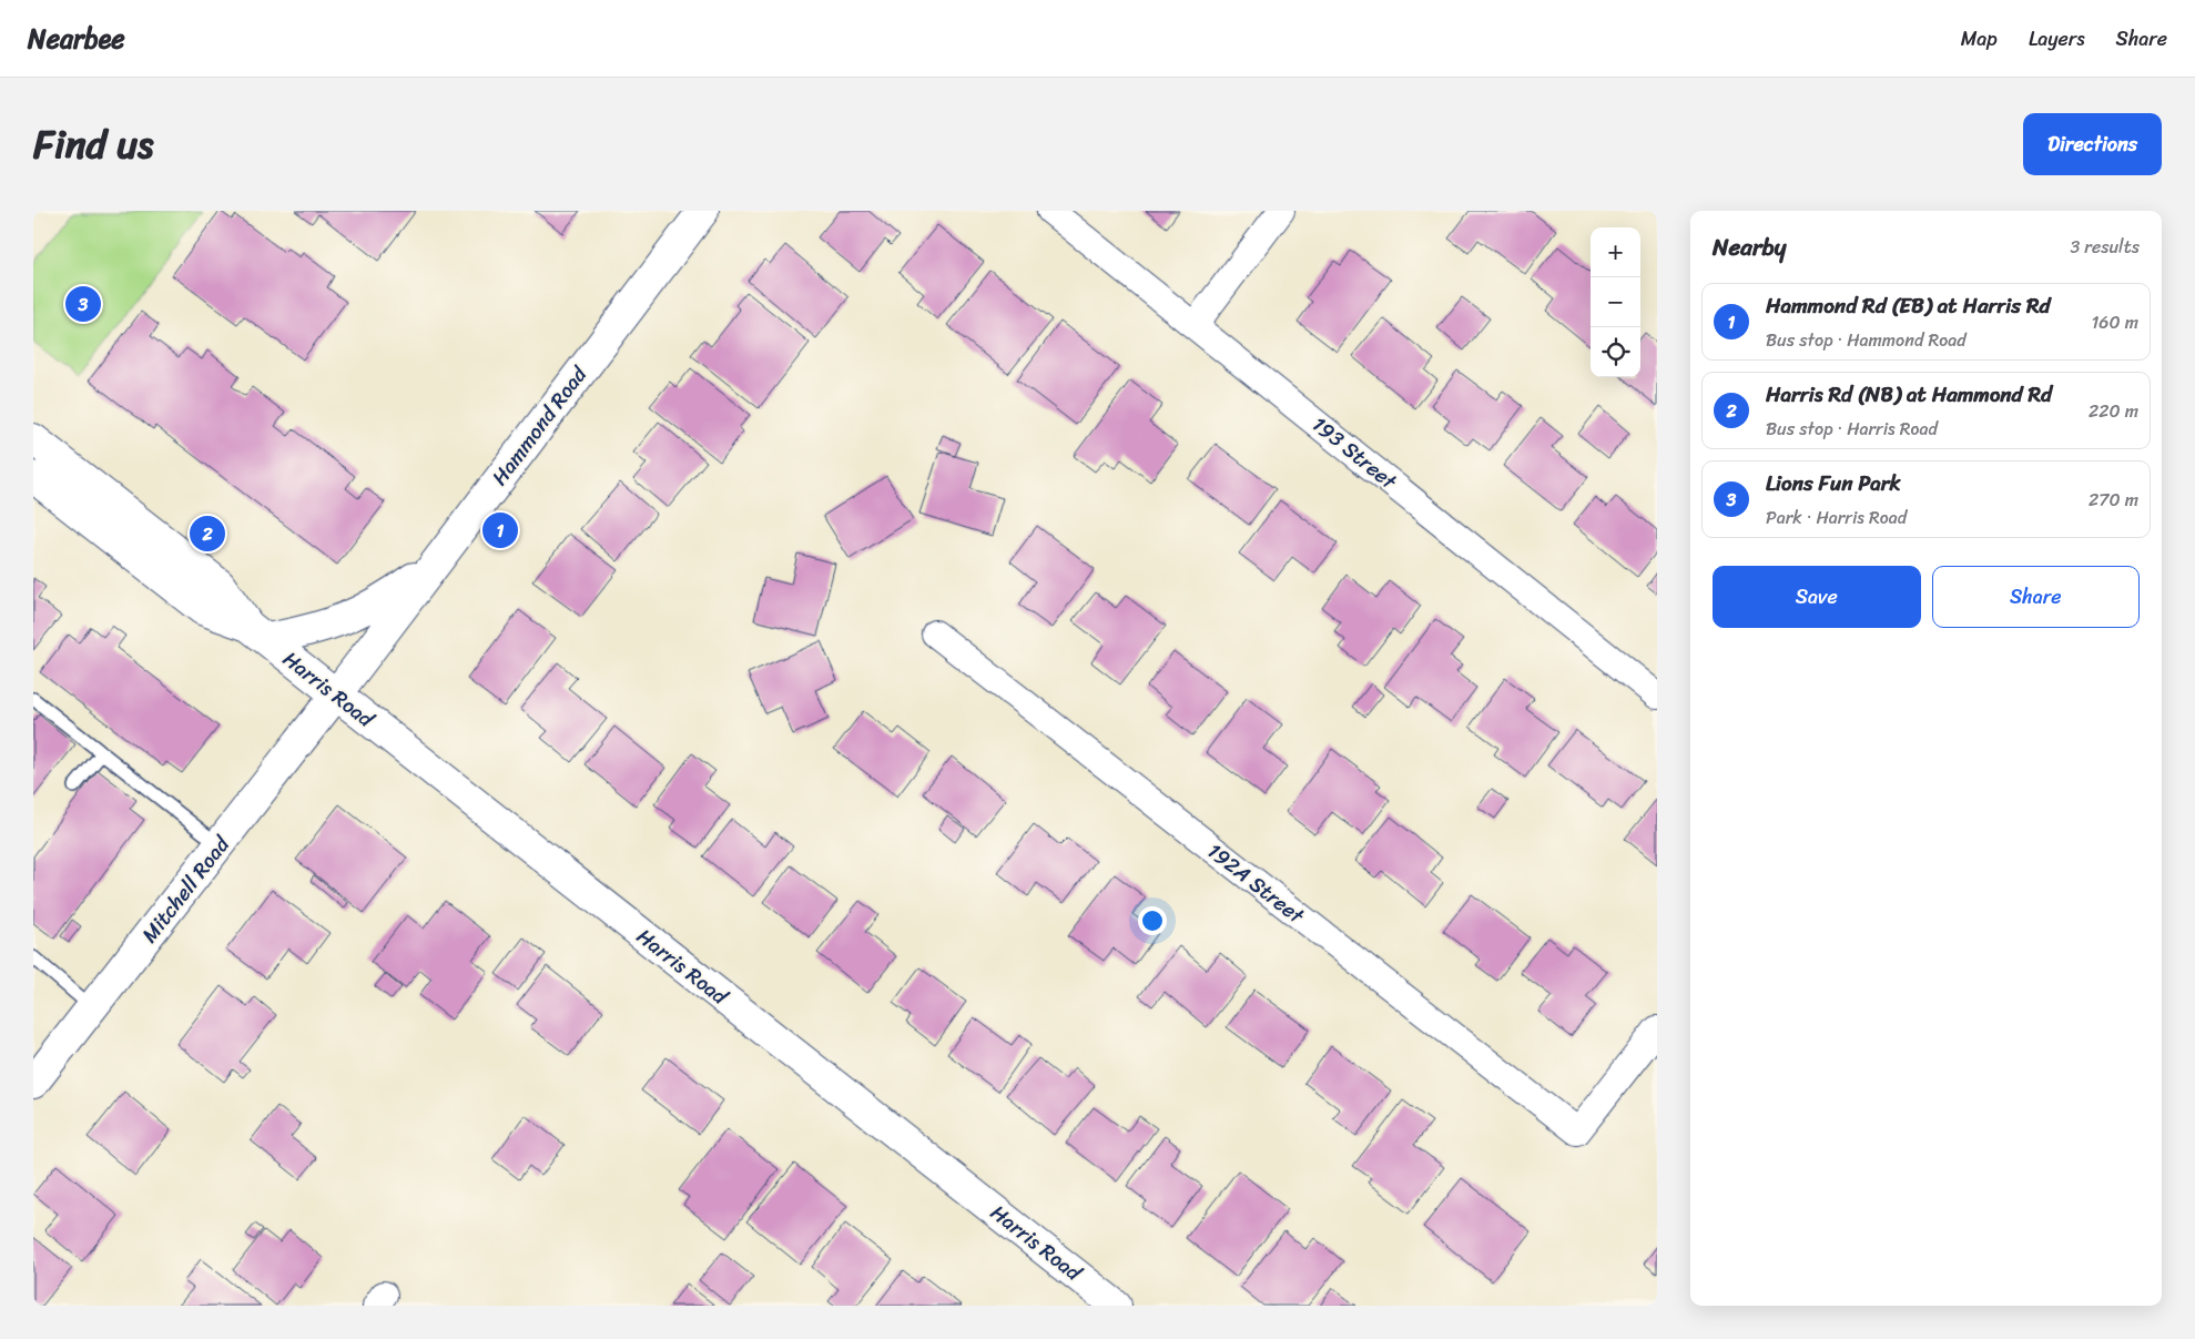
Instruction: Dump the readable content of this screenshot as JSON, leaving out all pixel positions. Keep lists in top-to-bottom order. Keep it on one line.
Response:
{"streets":{"main road":["Hammond Road","Harris Road","Mitchell Road"],"street":["193 Street","192A Street"]},"crossings":[["Hammond Road","Harris Road"],["Hammond Road","Mitchell Road"],["Harris Road","Mitchell Road"]],"page":{"header":"Nearbee","nav":["Map","Layers","Share"],"title":"Find us","buttons":["Directions",["Save","Share"]],"heading":["Nearby","3 results"],"map_buttons":["+","−"],"list":[{"mark":"1","name":"Hammond Rd (EB) at Harris Rd","note":"Bus stop · Hammond Road","value":"160 m"},{"mark":"2","name":"Harris Rd (NB) at Hammond Rd","note":"Bus stop · Harris Road","value":"220 m"},{"mark":"3","name":"Lions Fun Park","note":"Park · Harris Road","value":"270 m"}],"pins":["3","1","2"]}}
